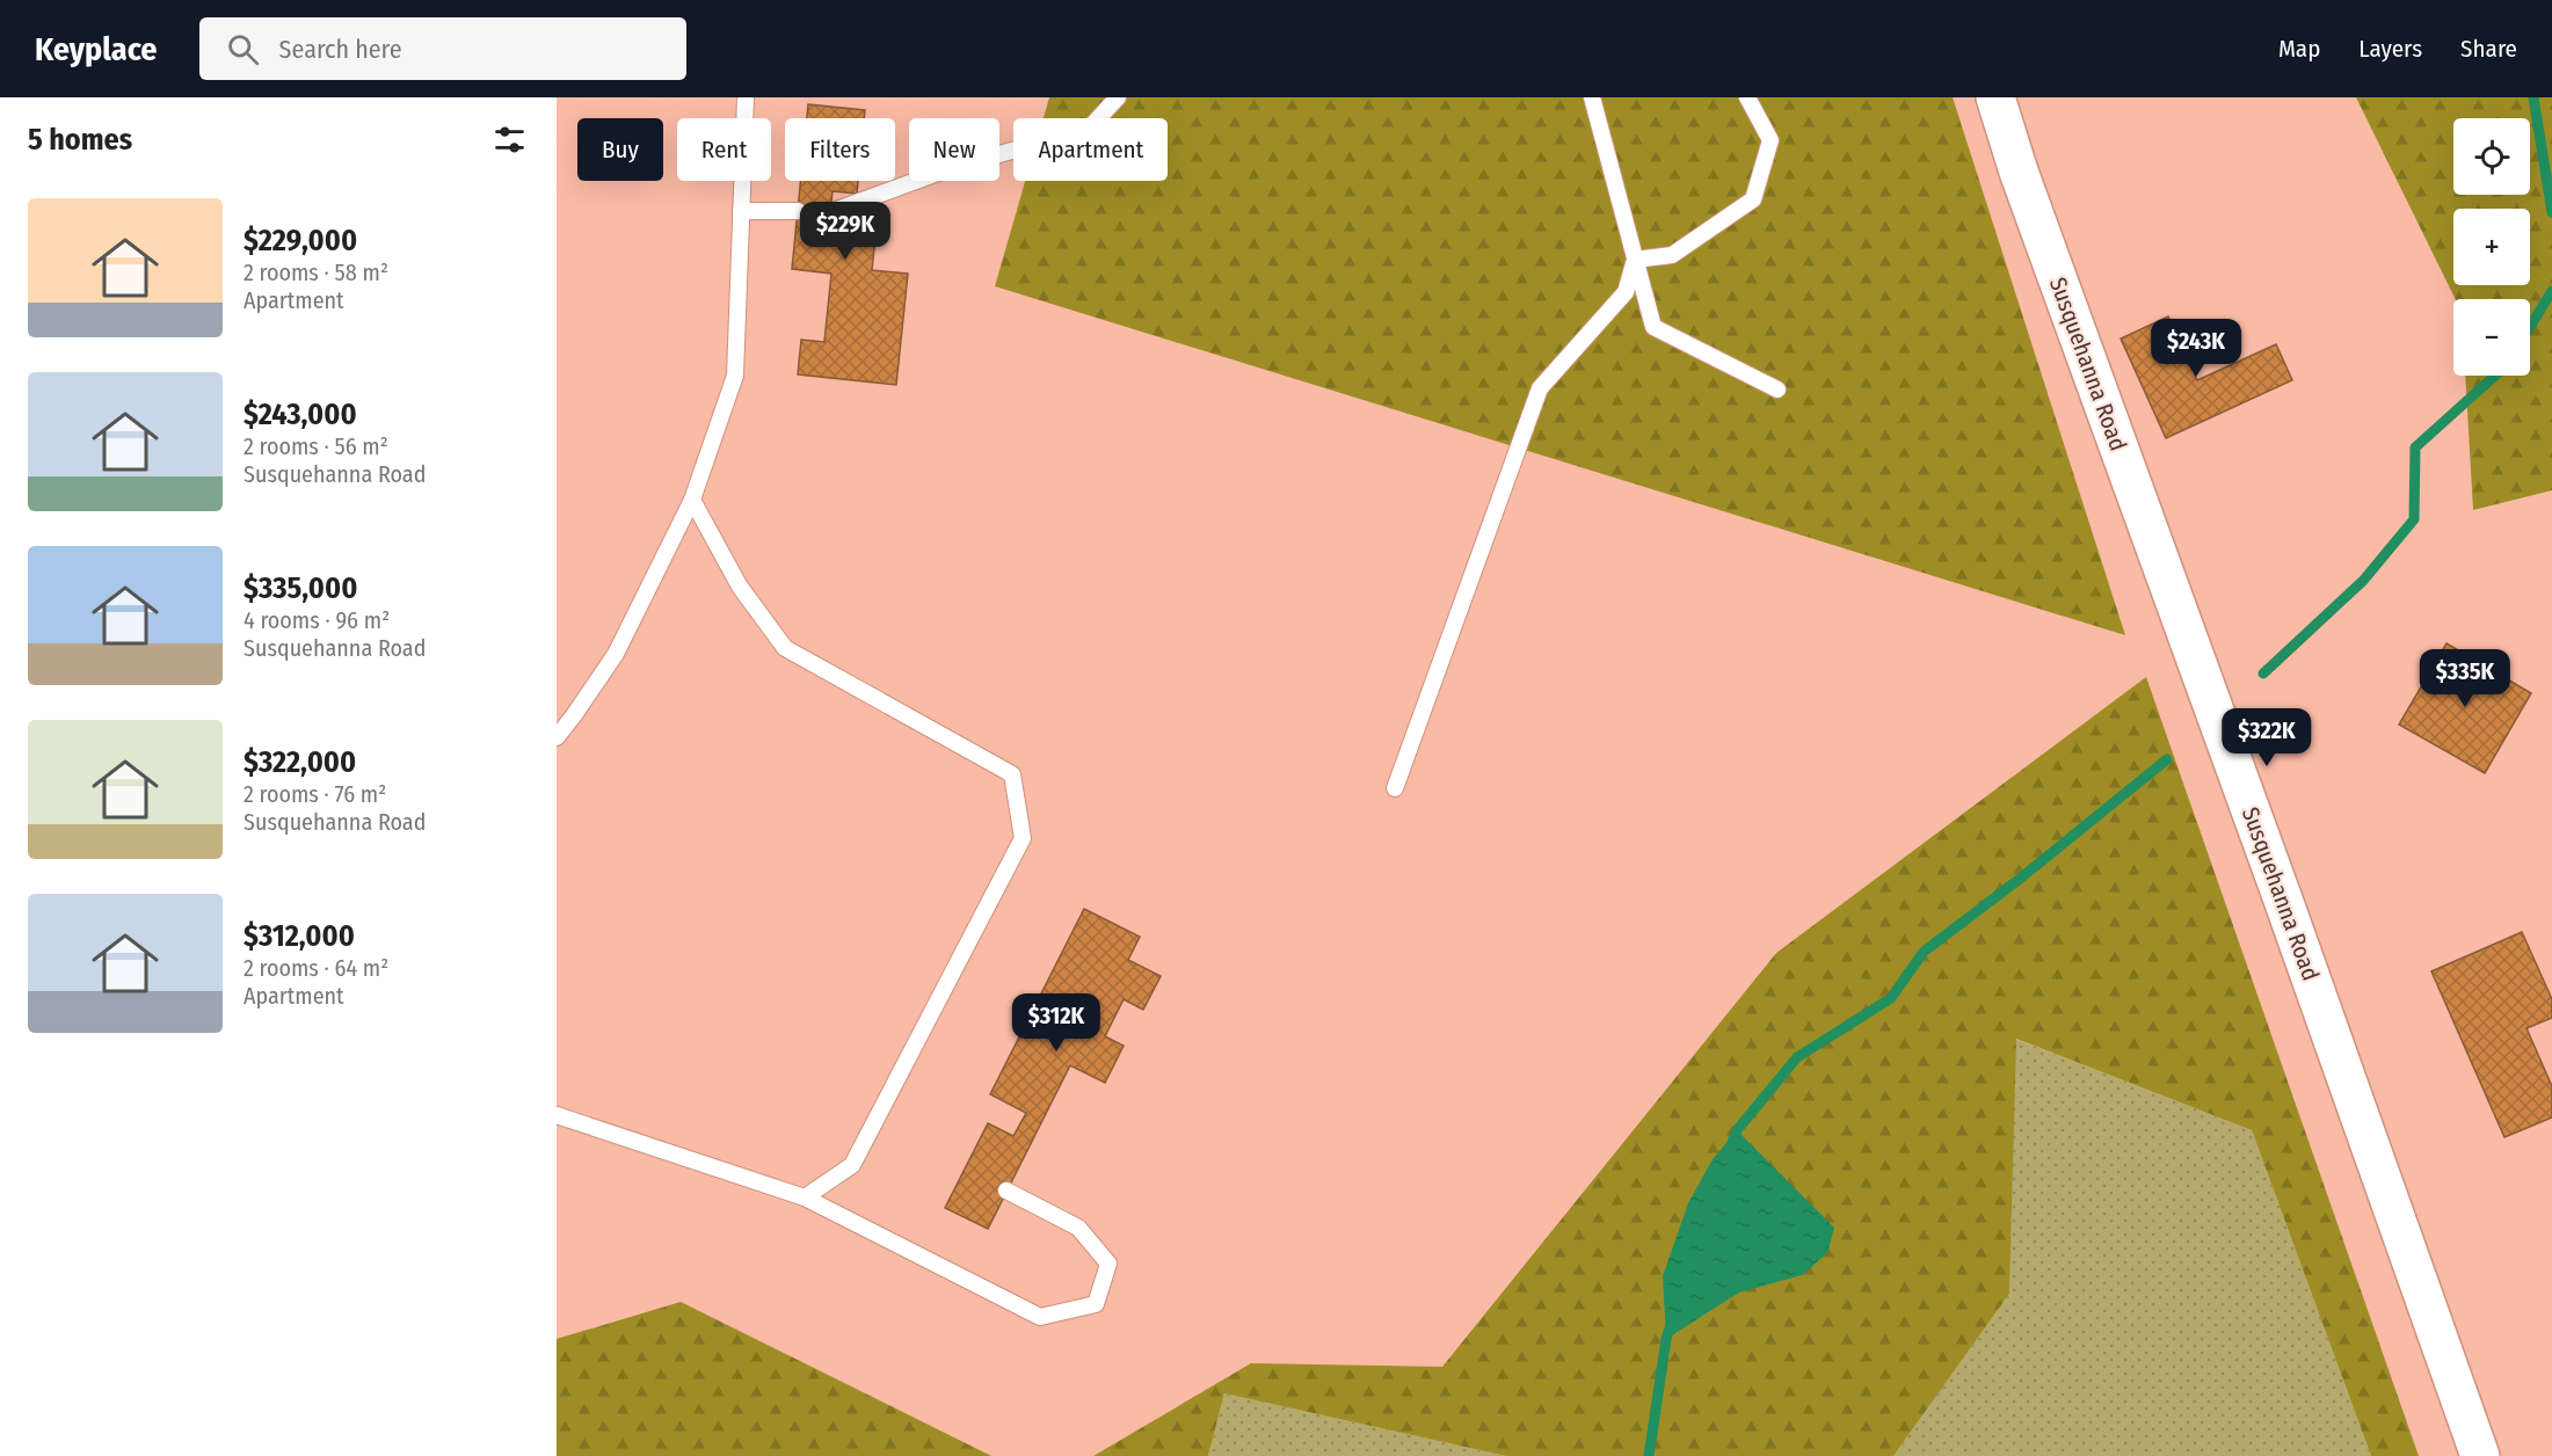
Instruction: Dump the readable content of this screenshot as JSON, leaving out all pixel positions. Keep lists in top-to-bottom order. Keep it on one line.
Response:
{"streets":{"main road":["Susquehanna Road"]},"page":{"header":"Keyplace","search":"Search here","nav":["Map","Layers","Share"],"heading":"5 homes","map_buttons":["+","−"],"chip":["Buy","Rent","Filters","New","Apartment"],"list":[{"name":"$229,000","note":"2 rooms · 58 m² · Apartment"},{"name":"$243,000","note":"2 rooms · 56 m² · Susquehanna Road"},{"name":"$335,000","note":"4 rooms · 96 m² · Susquehanna Road"},{"name":"$322,000","note":"2 rooms · 76 m² · Susquehanna Road"},{"name":"$312,000","note":"2 rooms · 64 m² · Apartment"}],"price":["$229K","$243K","$335K","$322K","$312K"]}}
